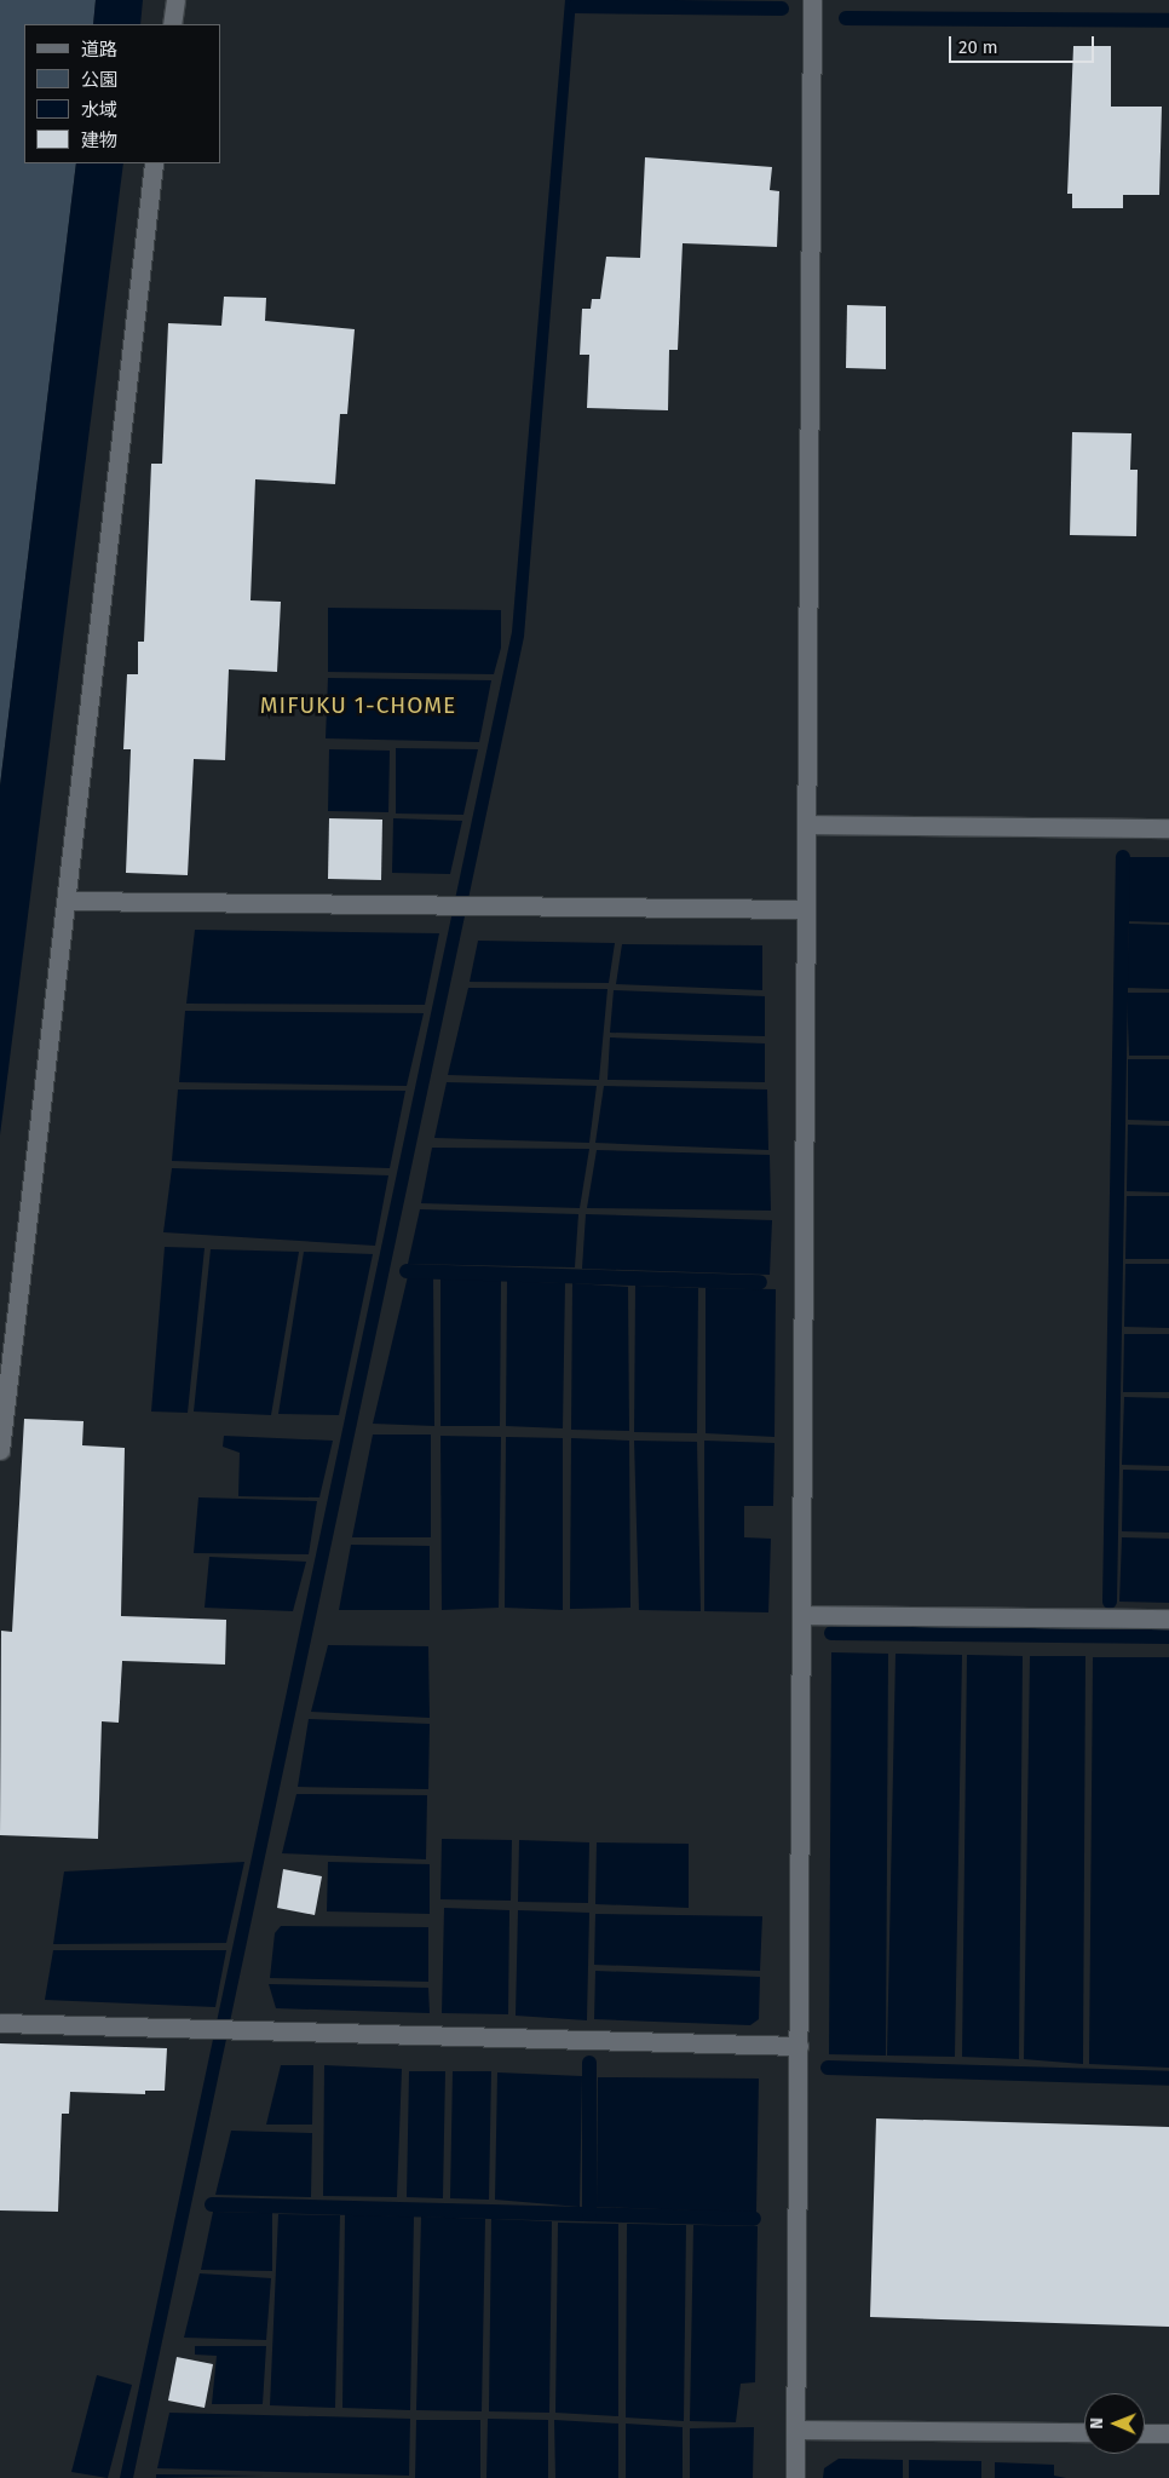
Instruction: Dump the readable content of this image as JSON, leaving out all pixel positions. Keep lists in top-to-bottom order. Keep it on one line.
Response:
{"districts":["MIFUKU 1-CHOME"],"legend":["道路","公園","水域","建物"],"scale_bar":"20 m","north":"left"}
